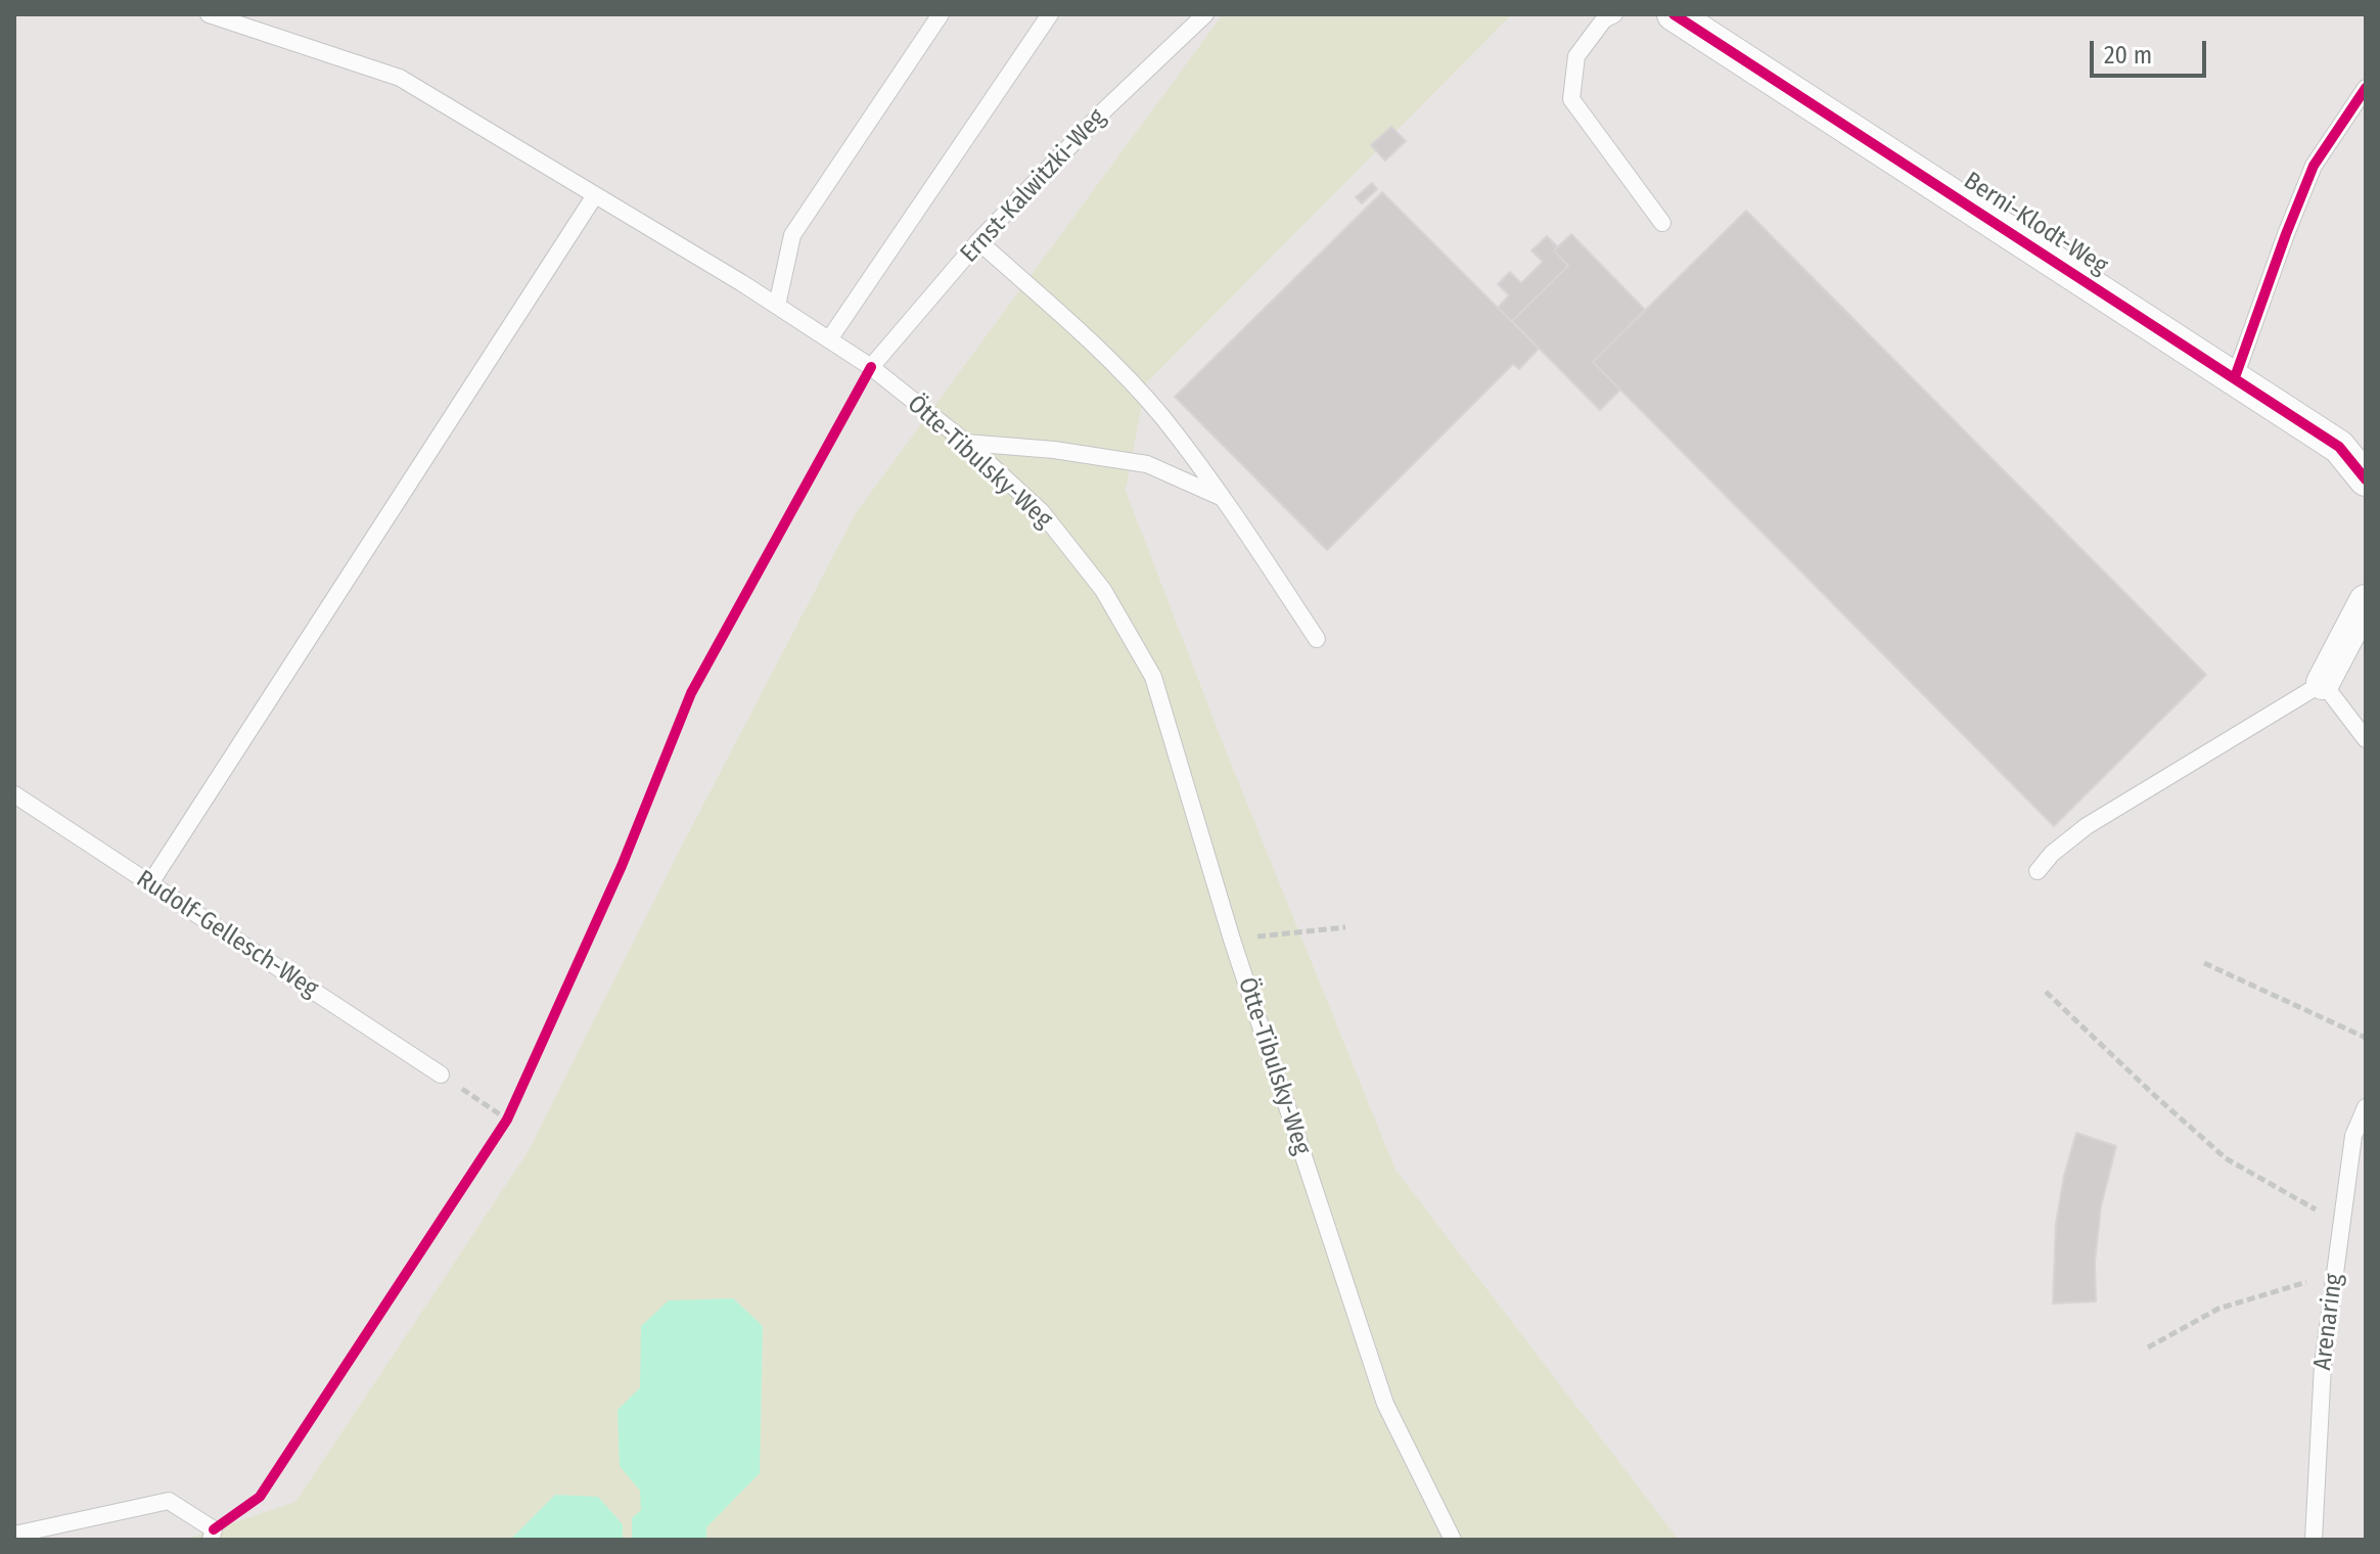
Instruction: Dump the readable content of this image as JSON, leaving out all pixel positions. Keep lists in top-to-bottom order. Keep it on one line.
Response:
{"streets":{"street":["Berni-Klodt-Weg"],"lane":["Ernst-Kalwitzki-Weg","Ötte-Tibulsky-Weg","Rudolf-Gellesch-Weg","Arenaring"]},"crossings":[["Ernst-Kalwitzki-Weg","Ötte-Tibulsky-Weg"]],"scale_bar":"20 m"}
